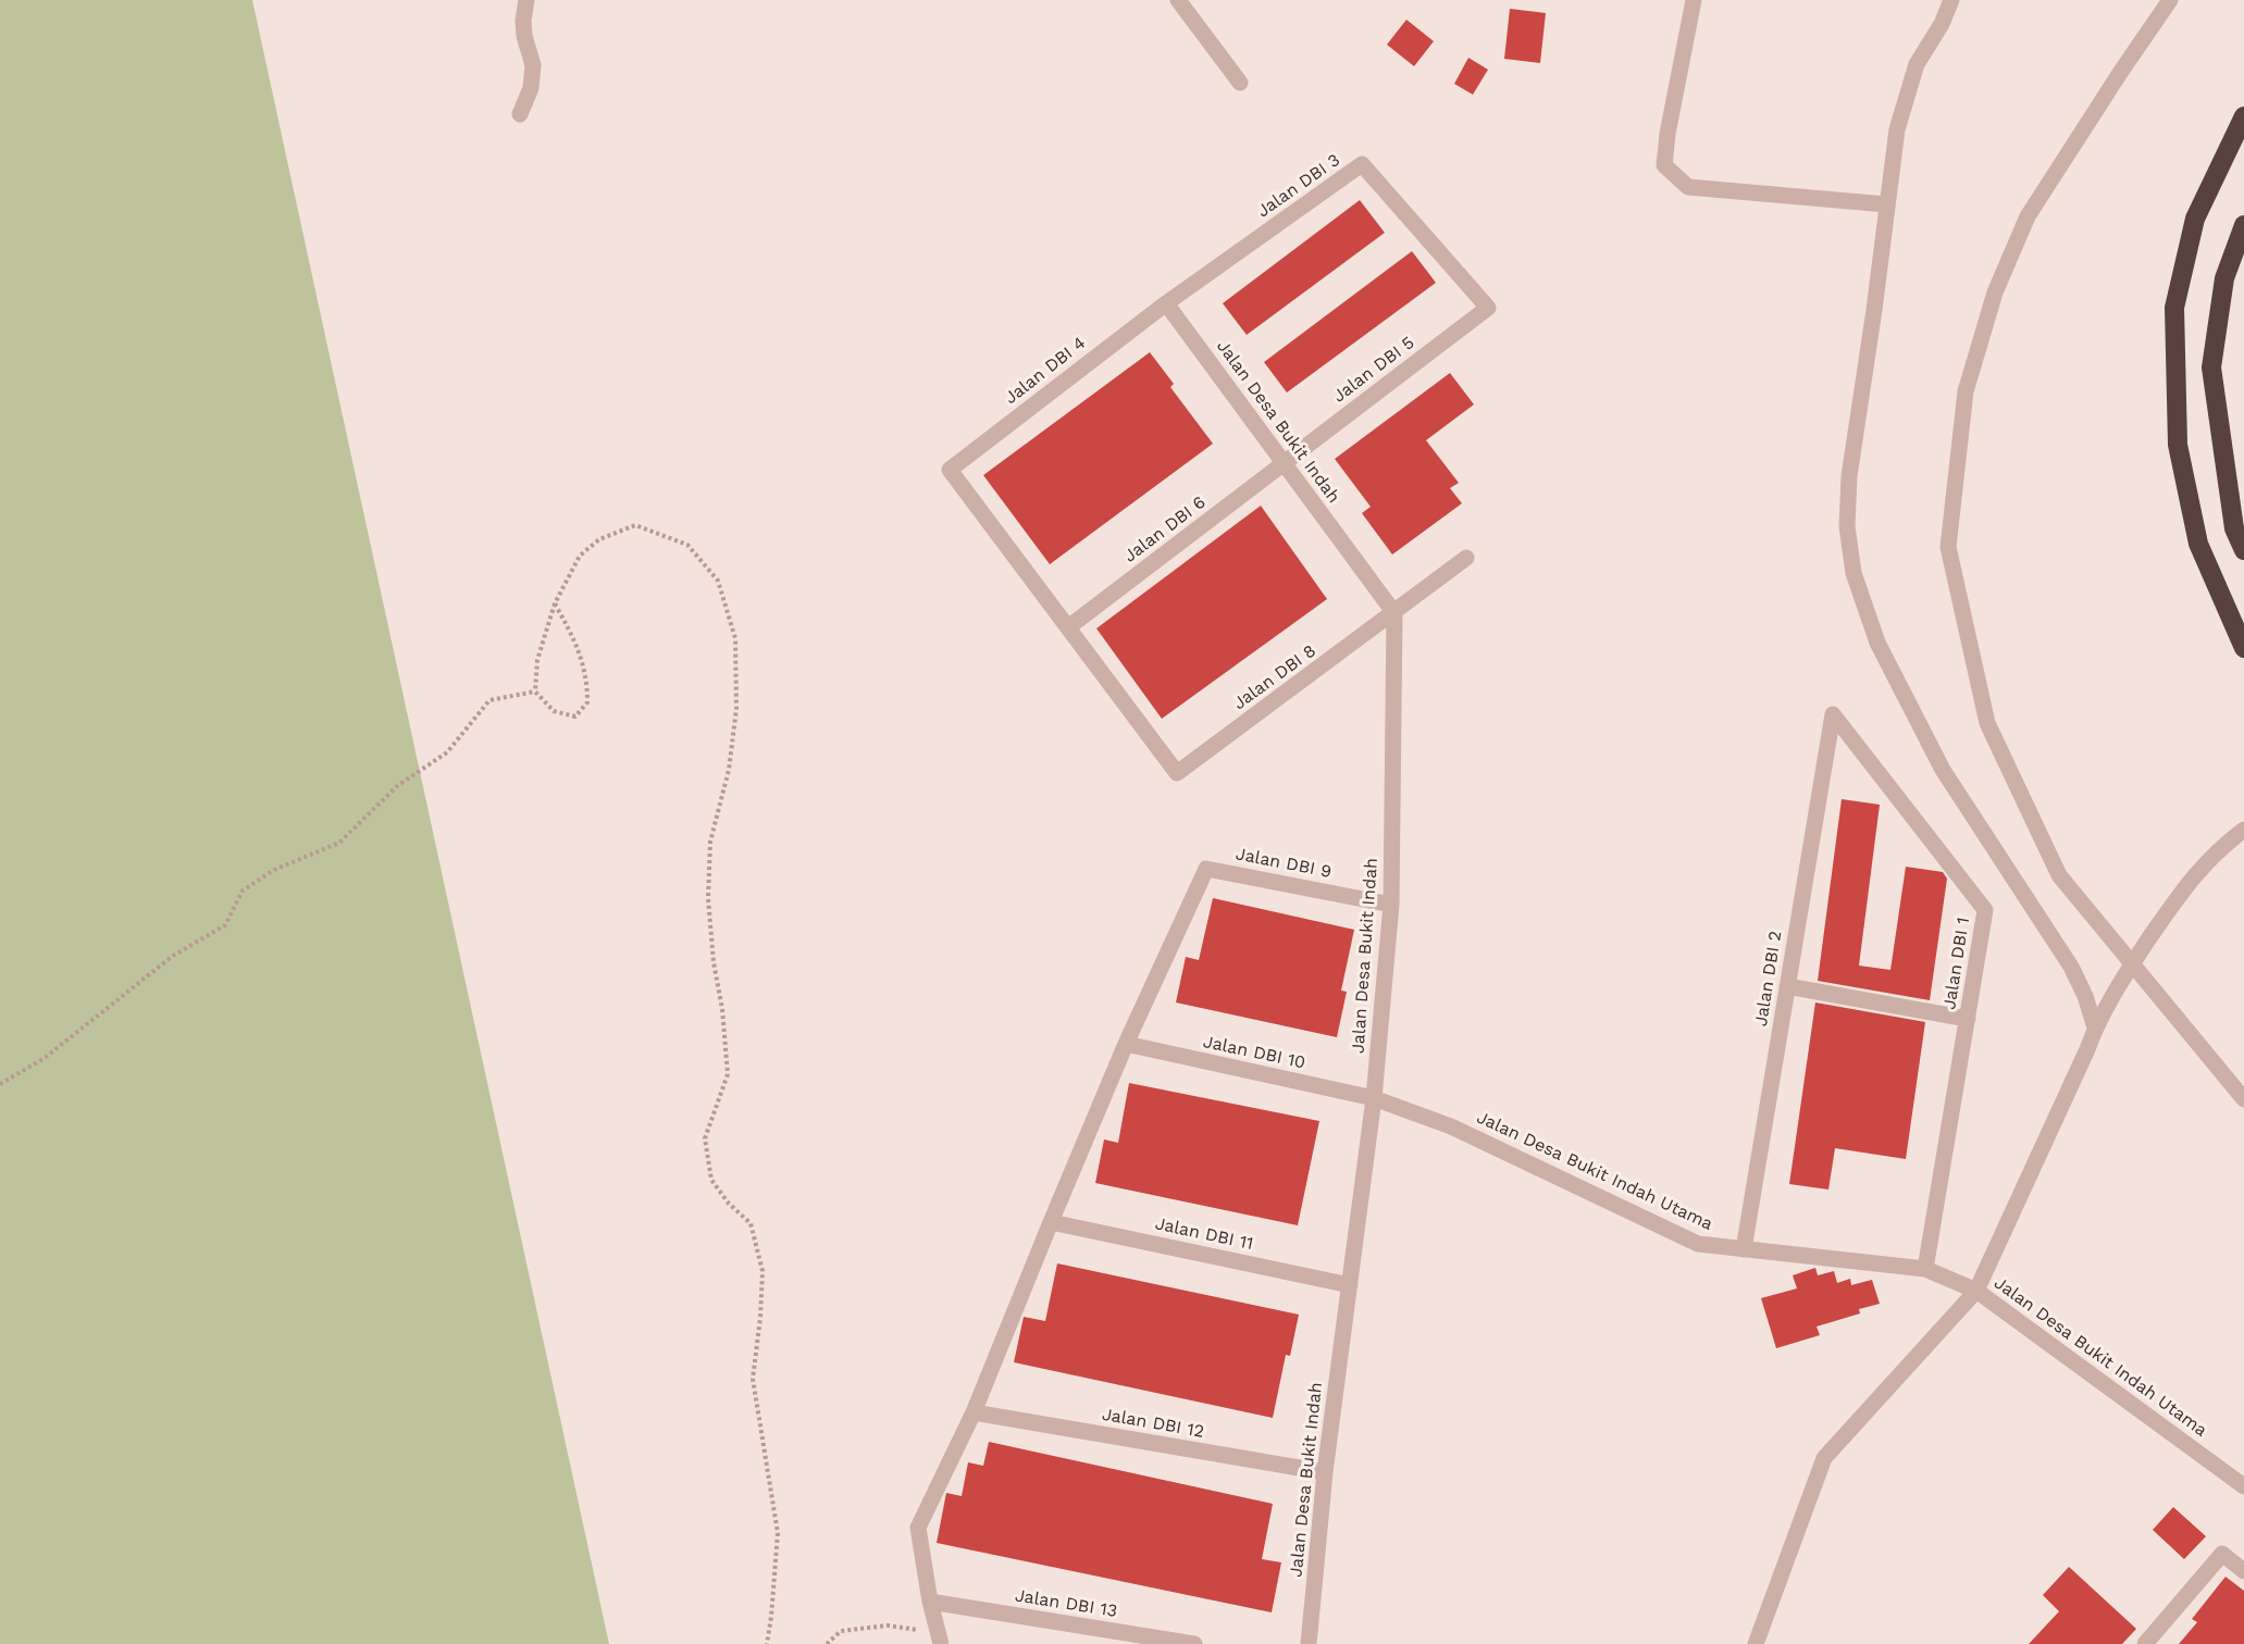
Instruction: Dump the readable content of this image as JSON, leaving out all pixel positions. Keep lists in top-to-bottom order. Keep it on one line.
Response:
{"streets":{"street":["Jalan DBI 3","Jalan DBI 5","Jalan DBI 4","Jalan Desa Bukit Indah","Jalan DBI 6","Jalan DBI 8","Jalan DBI 9","Jalan DBI 1","Jalan DBI 2","Jalan DBI 10","Jalan Desa Bukit Indah Utama","Jalan DBI 11","Jalan DBI 12","Jalan DBI 13"]},"crossings":[["Jalan DBI 3","Jalan DBI 5"],["Jalan DBI 3","Jalan DBI 4"],["Jalan DBI 3","Jalan Desa Bukit Indah"],["Jalan DBI 5","Jalan Desa Bukit Indah"],["Jalan DBI 5","Jalan DBI 6"],["Jalan DBI 4","Jalan Desa Bukit Indah"],["Jalan DBI 4","Jalan DBI 6"],["Jalan DBI 4","Jalan DBI 8"],["Jalan Desa Bukit Indah","Jalan DBI 6"],["Jalan Desa Bukit Indah","Jalan DBI 8"],["Jalan Desa Bukit Indah","Jalan DBI 9"],["Jalan Desa Bukit Indah","Jalan DBI 10"],["Jalan Desa Bukit Indah","Jalan Desa Bukit Indah Utama"],["Jalan Desa Bukit Indah","Jalan DBI 11"],["Jalan Desa Bukit Indah","Jalan DBI 12"],["Jalan DBI 6","Jalan DBI 8"],["Jalan DBI 9","Jalan DBI 10"],["Jalan DBI 1","Jalan DBI 2"],["Jalan DBI 1","Jalan Desa Bukit Indah Utama"],["Jalan DBI 2","Jalan Desa Bukit Indah Utama"],["Jalan DBI 10","Jalan Desa Bukit Indah Utama"]]}
